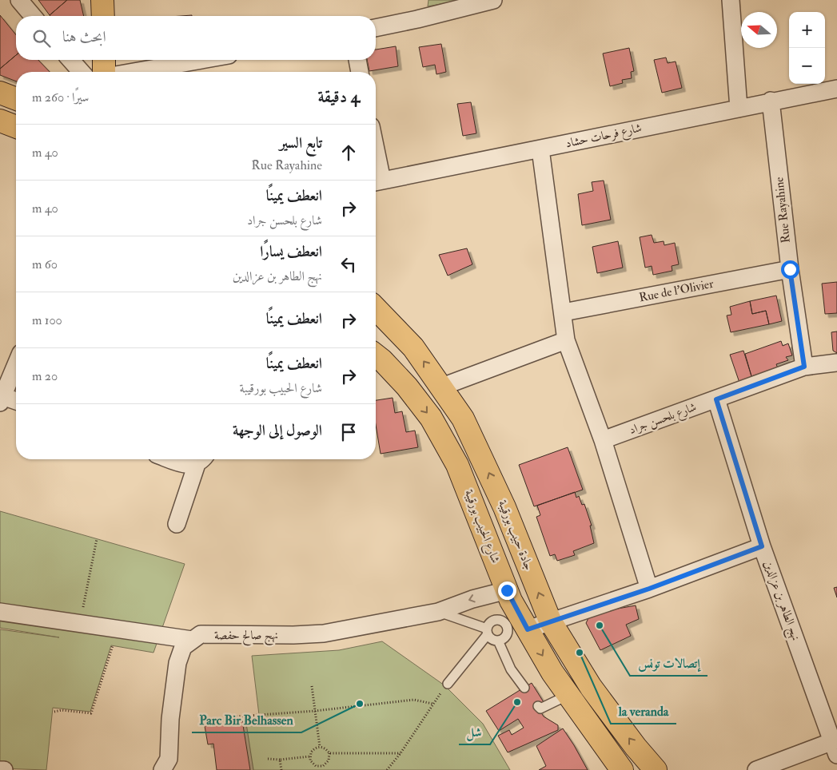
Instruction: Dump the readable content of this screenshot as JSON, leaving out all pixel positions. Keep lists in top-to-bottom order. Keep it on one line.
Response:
{"streets":{"main road":["شارع الحبيب بورقيبة","جادة حبيب بورقيبة"],"street":["شارع فرحات حشاد","Rue Rayahine","Rue de l'Olivier","شارع بلحسن جراد","نهج الطاهر بن عزالدين","نهج صالح حفصة"]},"crossings":[["شارع فرحات حشاد","Rue Rayahine"],["Rue Rayahine","Rue de l'Olivier"],["Rue Rayahine","شارع بلحسن جراد"],["شارع بلحسن جراد","نهج الطاهر بن عزالدين"],["شارع الحبيب بورقيبة","نهج صالح حفصة"]],"one_way":["شارع الحبيب بورقيبة","جادة حبيب بورقيبة"],"places":["إتصالات تونس","la veranda","شل","Parc Bir Belhassen"],"north":"left","page":{"map_buttons":["+","−"],"search":"ابحث هنا","heading":["4 دقيقة","سيرًا · 260 m"],"list":[["تابع السير","Rue Rayahine","40 m"],["انعطف يمينًا","شارع بلحسن جراد","40 m"],["انعطف يسارًا","نهج الطاهر بن عزالدين","60 m"],["انعطف يمينًا","100 m"],["انعطف يمينًا","شارع الحبيب بورقيبة","20 m"],"الوصول إلى الوجهة"]}}
